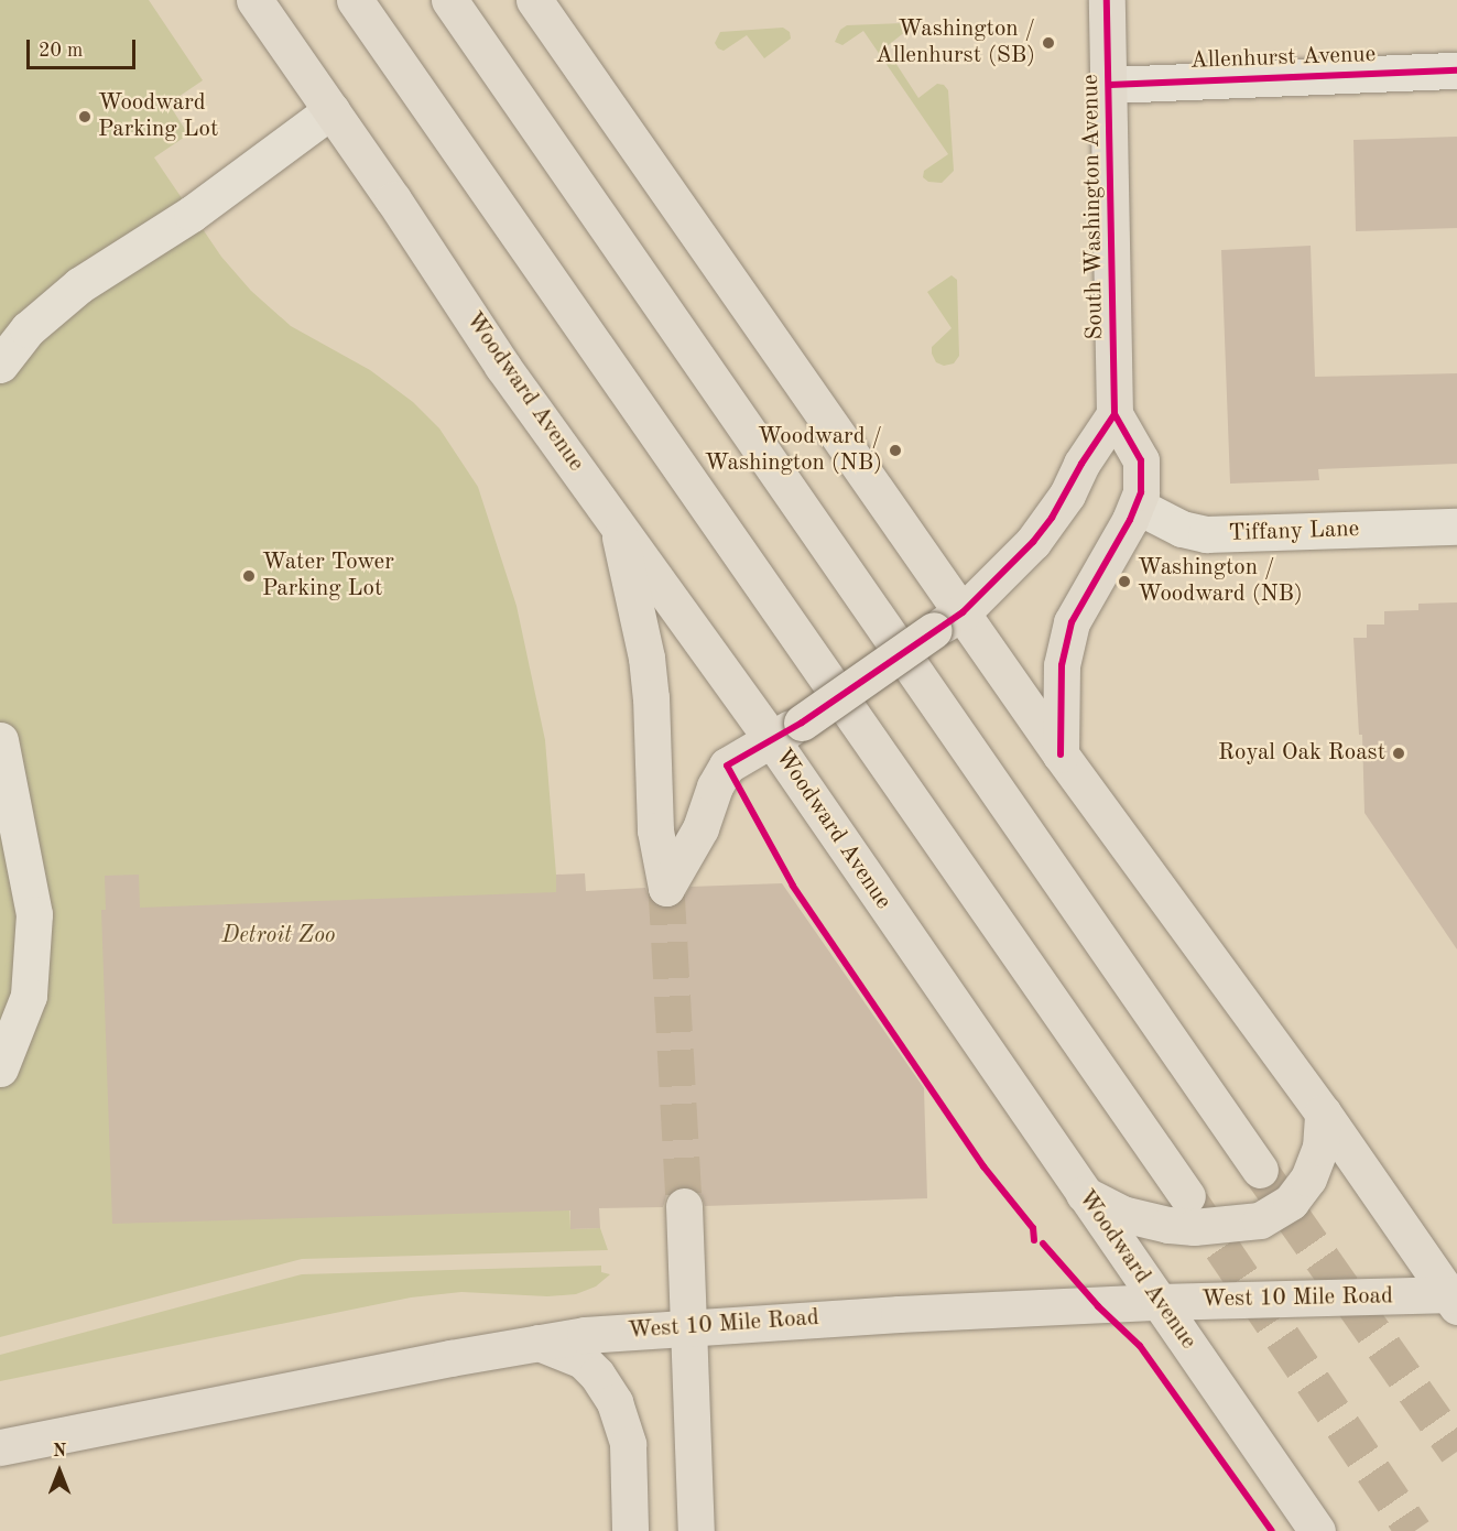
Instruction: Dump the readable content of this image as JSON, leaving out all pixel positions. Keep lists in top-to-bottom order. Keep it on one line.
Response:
{"streets":{"main road":["South Washington Avenue","Woodward Avenue","West 10 Mile Road"],"street":["Allenhurst Avenue","Tiffany Lane"]},"crossings":[["Allenhurst Avenue","South Washington Avenue"],["South Washington Avenue","Tiffany Lane"],["Woodward Avenue","West 10 Mile Road"]],"parks":["Detroit Zoo"],"places":["Washington / Allenhurst (SB)","Woodward Parking Lot","Woodward / Washington (NB)","Water Tower Parking Lot","Washington / Woodward (NB)","Royal Oak Roast"],"scale_bar":"20 m","north":"top"}
